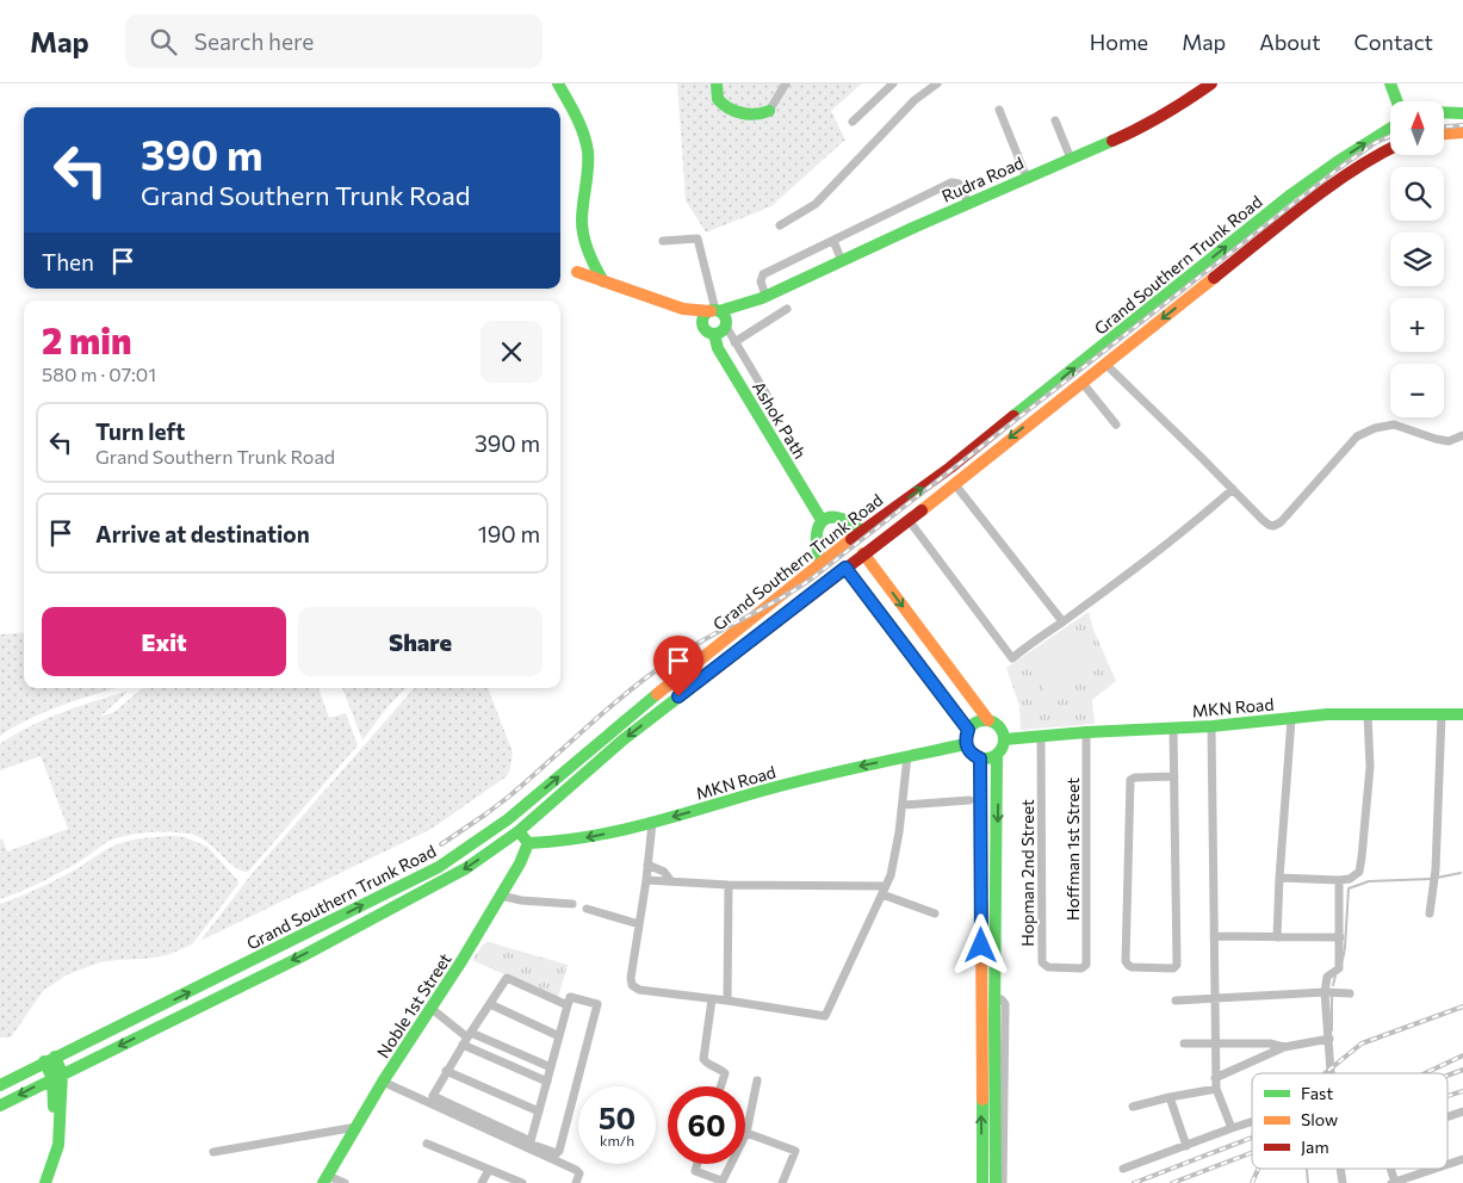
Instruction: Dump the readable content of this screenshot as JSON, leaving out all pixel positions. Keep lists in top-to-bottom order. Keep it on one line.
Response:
{"streets":{"main road":["Rudra Road","Grand Southern Trunk Road","Ashok Path","MKN Road","Noble 1st Street"],"street":["Hoffman 1st Street","Hopman 2nd Street"]},"crossings":[["Rudra Road","Ashok Path"],["MKN Road","Hoffman 1st Street"],["MKN Road","Hopman 2nd Street"],["MKN Road","Noble 1st Street"],["Hoffman 1st Street","Hopman 2nd Street"]],"one_way":["MKN Road"],"legend":["Fast","Slow","Jam"],"north":"top","page":{"header":"Map","search":"Search here","nav":["Home","Map","About","Contact"],"map_buttons":["+","−"],"turn":["390 m","Grand Southern Trunk Road"],"then":"Then","heading":["2 min","580 m · 07:01"],"list":[{"name":"Turn left","note":"Grand Southern Trunk Road","value":"390 m"},{"name":"Arrive at destination","value":"190 m"}],"buttons":["Exit","Share"],"speed":"50 km/h","limit":"60"}}
